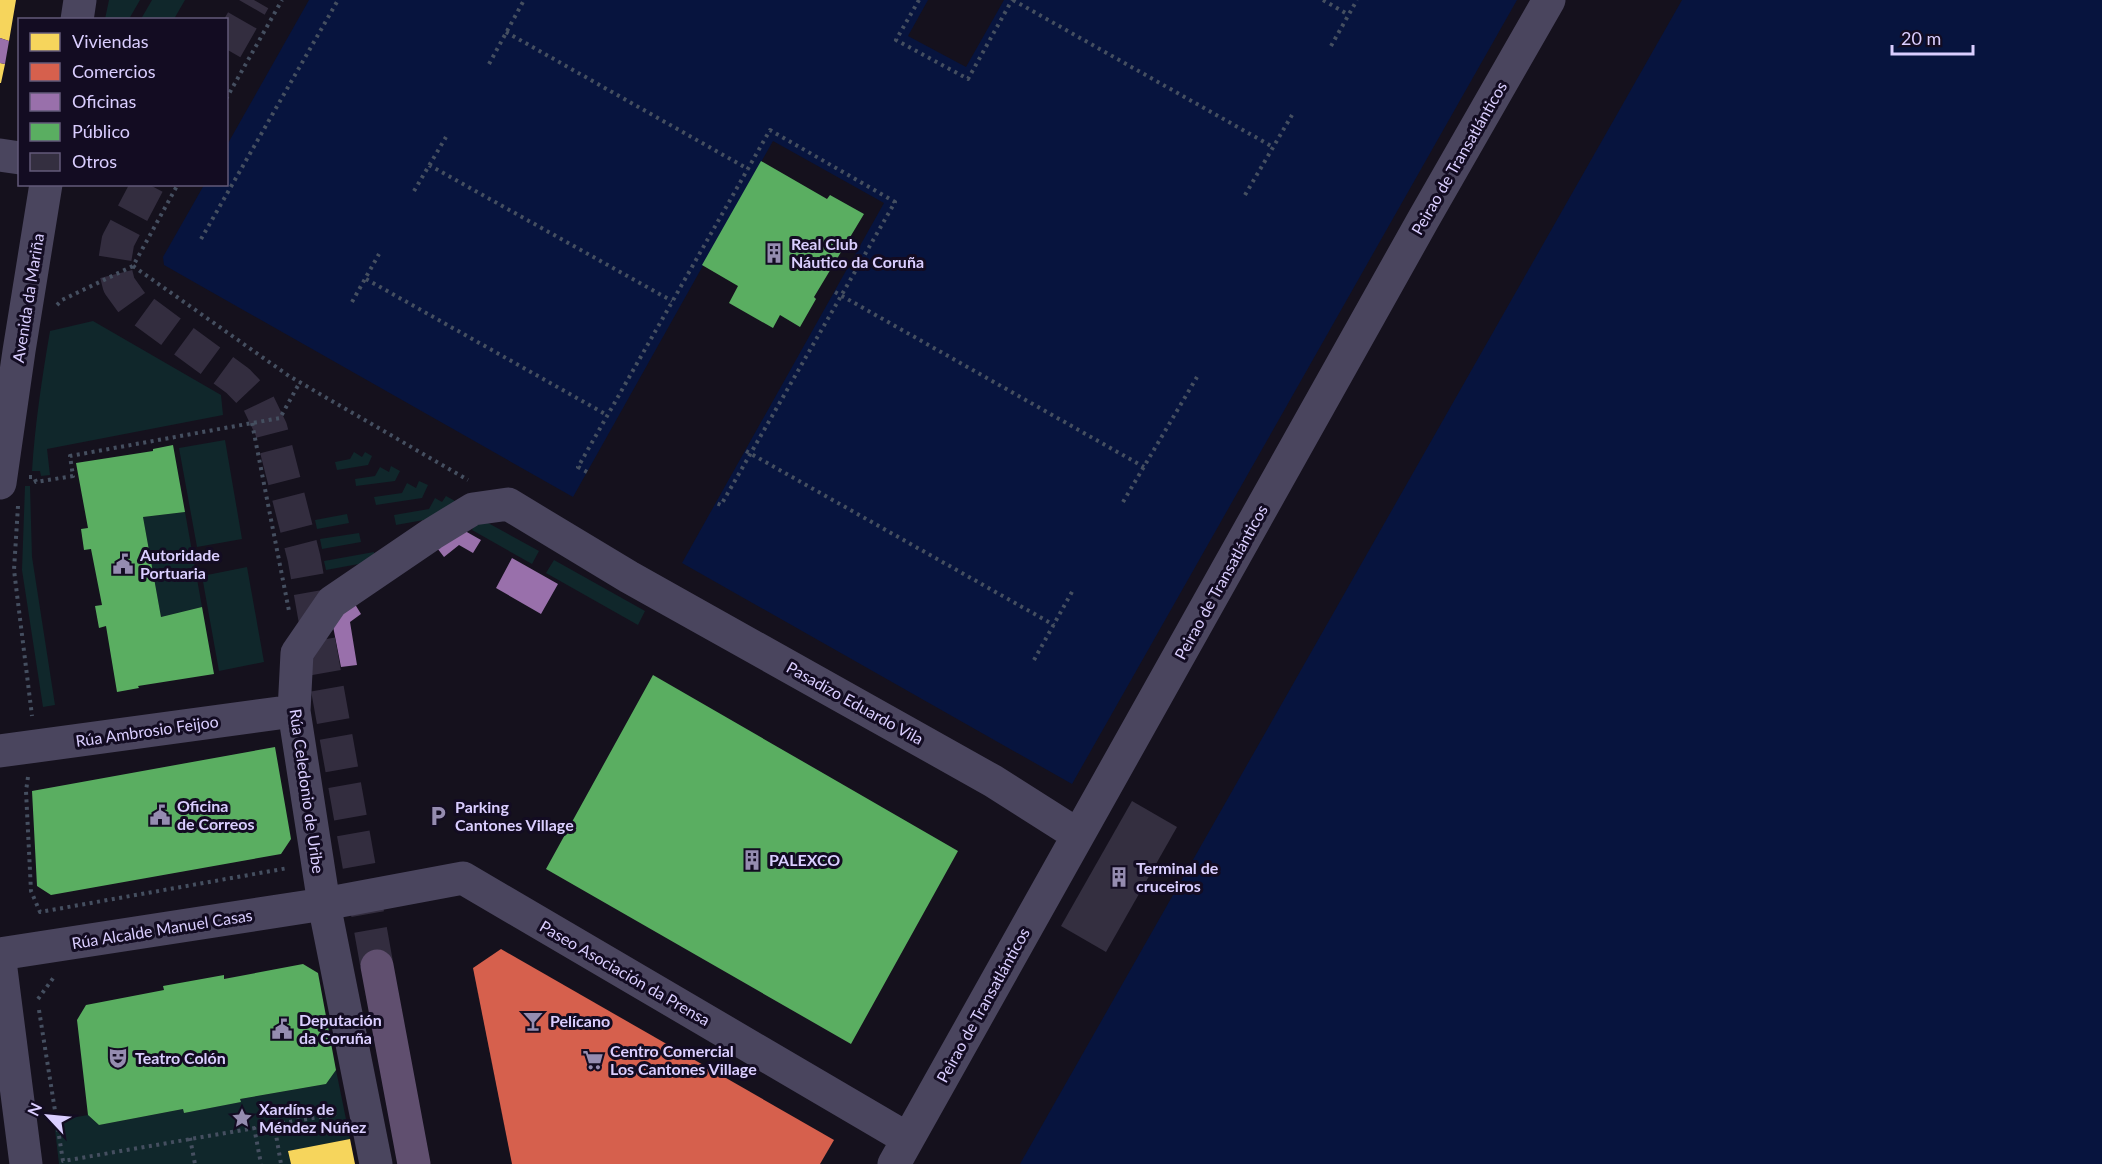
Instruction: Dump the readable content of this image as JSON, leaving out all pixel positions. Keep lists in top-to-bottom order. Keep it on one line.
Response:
{"streets":{"street":["Peirao de Transatlánticos","Avenida da Mariña","Pasadizo Eduardo Vila","Rúa Ambrosio Feijoo","Rúa Celedonio de Uribe","Rúa Alcalde Manuel Casas","Paseo Asociación da Prensa"]},"crossings":[["Peirao de Transatlánticos","Pasadizo Eduardo Vila"],["Peirao de Transatlánticos","Paseo Asociación da Prensa"],["Rúa Ambrosio Feijoo","Rúa Celedonio de Uribe"],["Rúa Celedonio de Uribe","Rúa Alcalde Manuel Casas"],["Rúa Celedonio de Uribe","Paseo Asociación da Prensa"],["Rúa Alcalde Manuel Casas","Paseo Asociación da Prensa"]],"places":{"building":["Real Club Náutico da Coruña","PALEXCO","Terminal de cruceiros"],"public building":["Autoridade Portuaria","Oficina de Correos","Deputación da Coruña"],"parking":["Parking Cantones Village"],"bar":["Pelícano"],"theatre":["Teatro Colón"],"supermarket":["Centro Comercial Los Cantones Village"],"place":["Xardíns de Méndez Núñez"]},"legend":["Viviendas","Comercios","Oficinas","Público","Otros"],"scale_bar":"20 m","north":"top left"}
